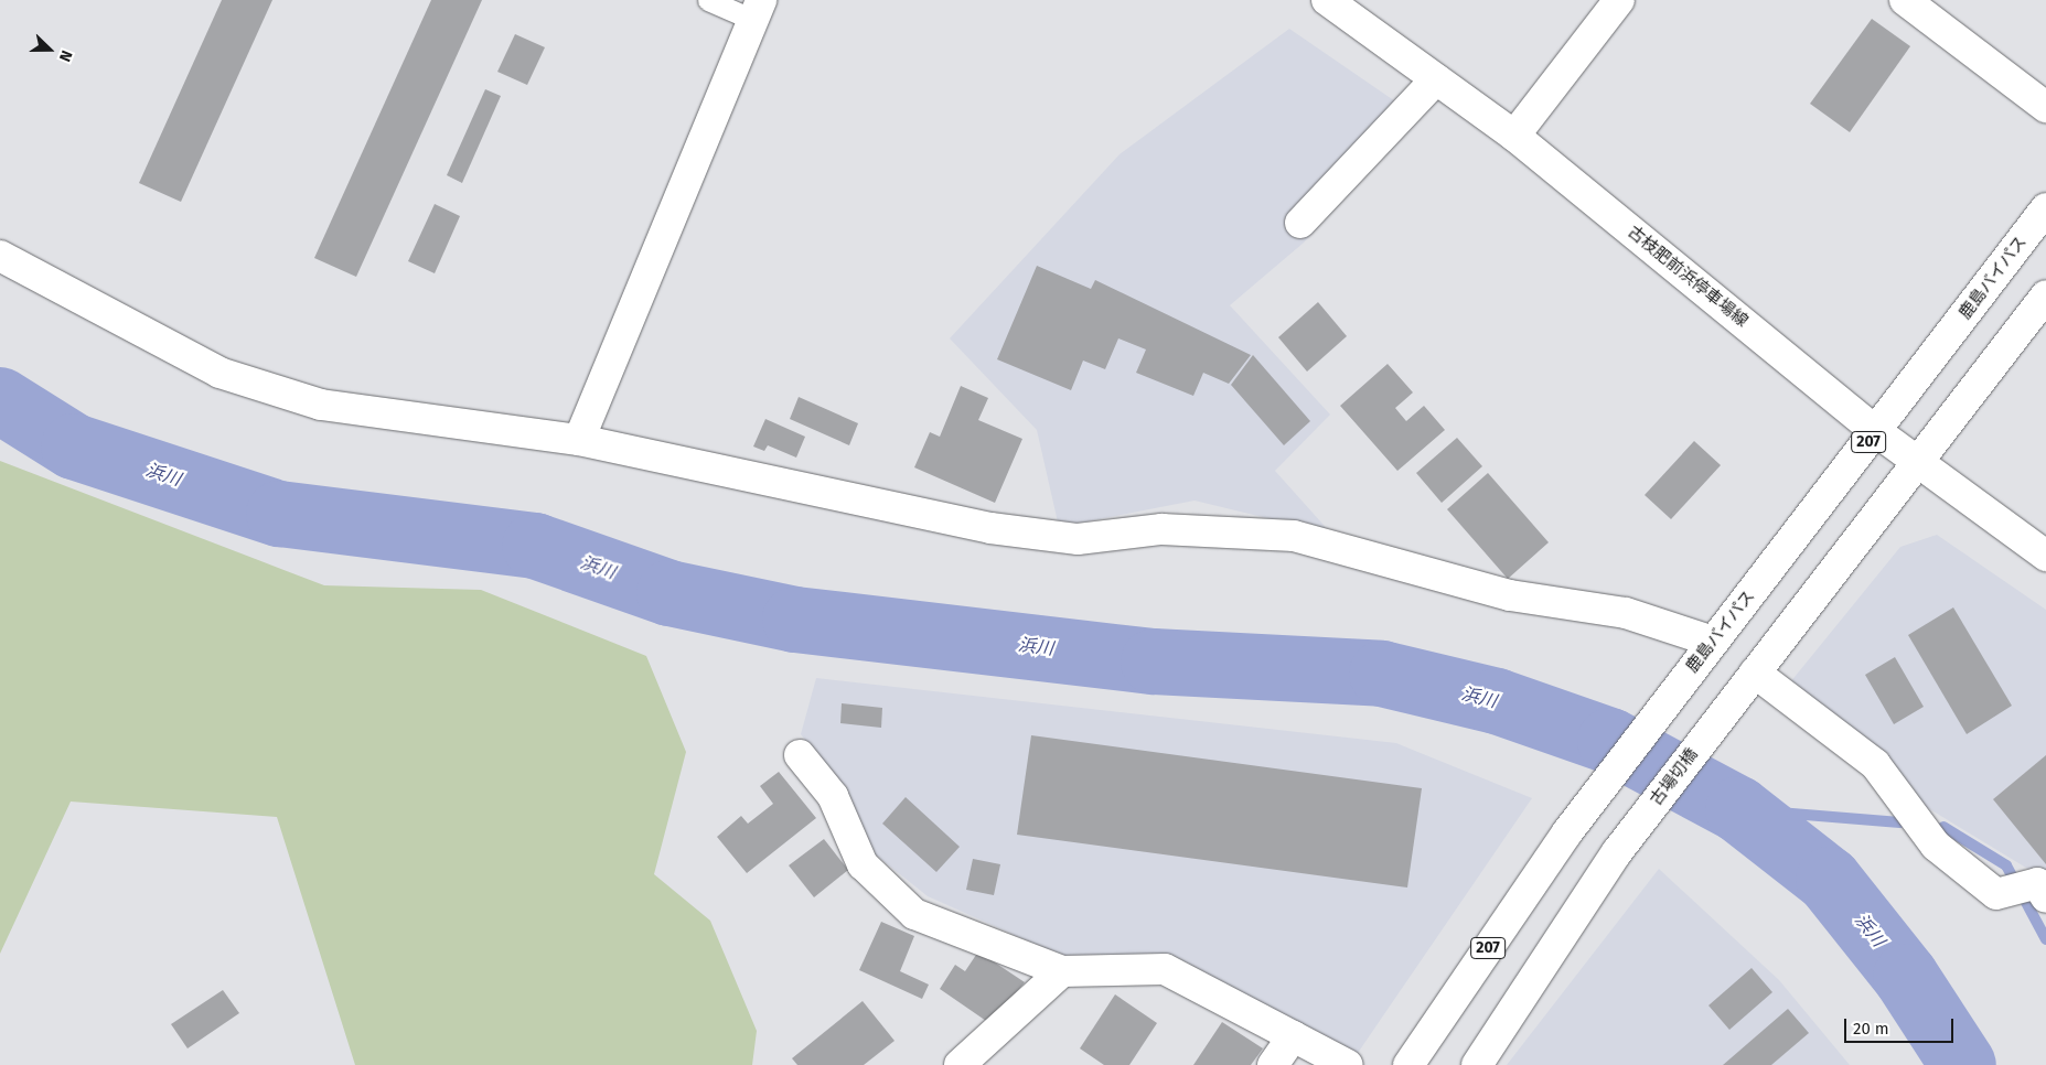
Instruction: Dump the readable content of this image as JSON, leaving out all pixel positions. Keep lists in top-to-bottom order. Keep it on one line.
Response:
{"streets":{"main road":["古枝肥前浜停車場線","鹿島バイパス","207","古場切橋"]},"crossings":[["古枝肥前浜停車場線","鹿島バイパス"]],"water":["浜川"],"scale_bar":"20 m","north":"right"}
